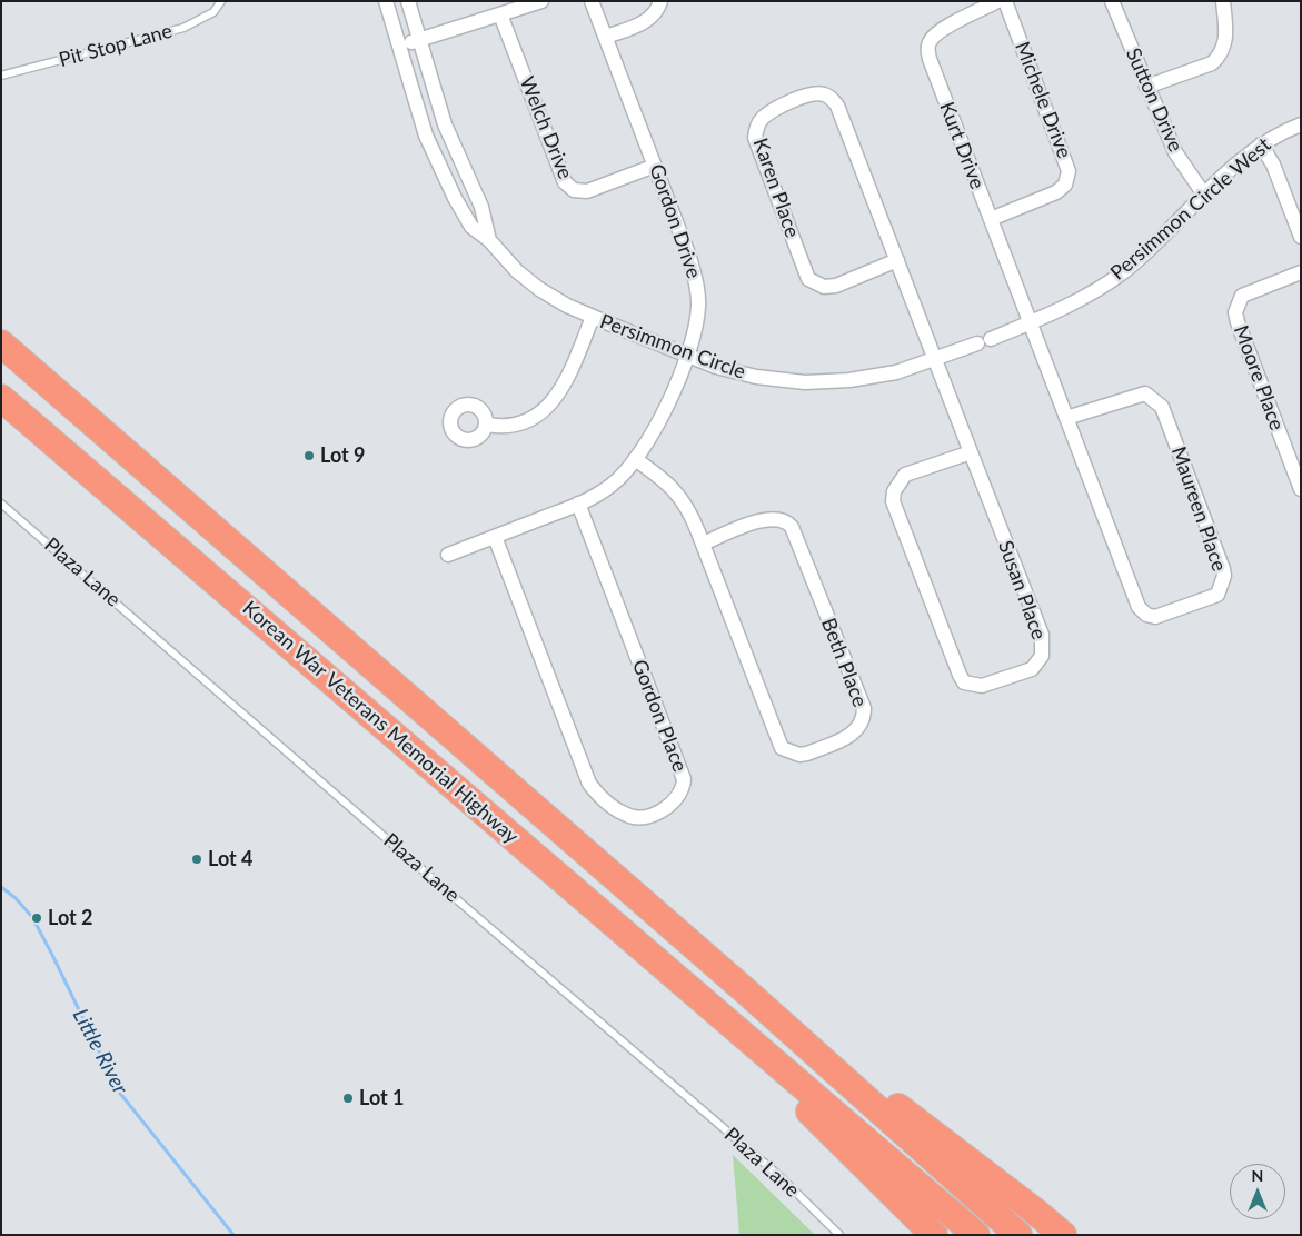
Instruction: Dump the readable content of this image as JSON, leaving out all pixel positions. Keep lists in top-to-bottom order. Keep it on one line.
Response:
{"streets":{"highway":["Korean War Veterans Memorial Highway"],"street":["Michele Drive","Sutton Drive","Welch Drive","Kurt Drive","Karen Place","Persimmon Circle West","Gordon Drive","Persimmon Circle","Moore Place","Maureen Place","Susan Place","Beth Place","Gordon Place"],"lane":["Pit Stop Lane","Plaza Lane"]},"crossings":[["Michele Drive","Kurt Drive"],["Sutton Drive","Persimmon Circle West"],["Welch Drive","Gordon Drive"],["Kurt Drive","Persimmon Circle West"],["Kurt Drive","Maureen Place"],["Karen Place","Persimmon Circle"],["Karen Place","Susan Place"],["Persimmon Circle West","Persimmon Circle"],["Persimmon Circle West","Maureen Place"],["Gordon Drive","Persimmon Circle"],["Gordon Drive","Beth Place"],["Gordon Drive","Gordon Place"]],"water":["Little River"],"places":["Lot 9","Lot 4","Lot 2","Lot 1"],"north":"top"}
